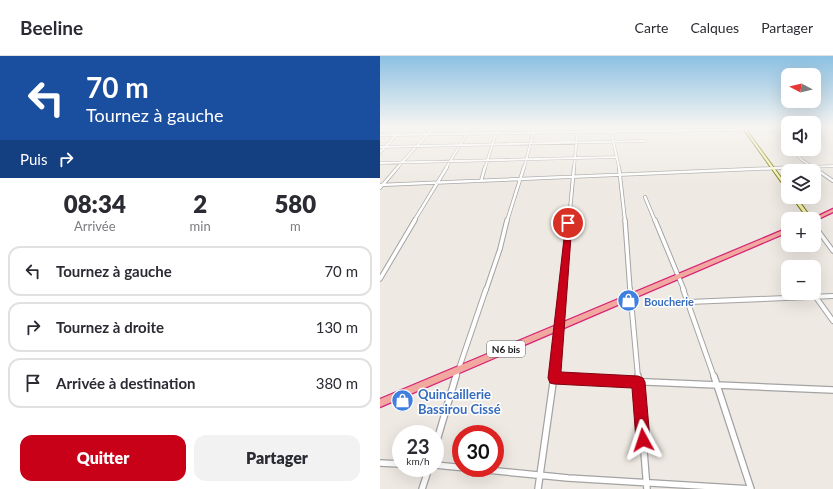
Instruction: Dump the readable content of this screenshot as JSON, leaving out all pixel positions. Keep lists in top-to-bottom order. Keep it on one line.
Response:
{"streets":{"highway":["N6 bis"]},"places":{"shop":["Boucherie","Quincaillerie Bassirou Cissé"]},"north":"left","page":{"header":"Beeline","nav":["Carte","Calques","Partager"],"turn":["70 m","Tournez à gauche"],"map_buttons":["+","−"],"then":"Puis","eta":["08:34","Arrivée","2","min","580","m"],"list":[{"name":"Tournez à gauche","value":"70 m"},{"name":"Tournez à droite","value":"130 m"},{"name":"Arrivée à destination","value":"380 m"}],"speed":"23 km/h","limit":"30","buttons":["Quitter","Partager"]}}
